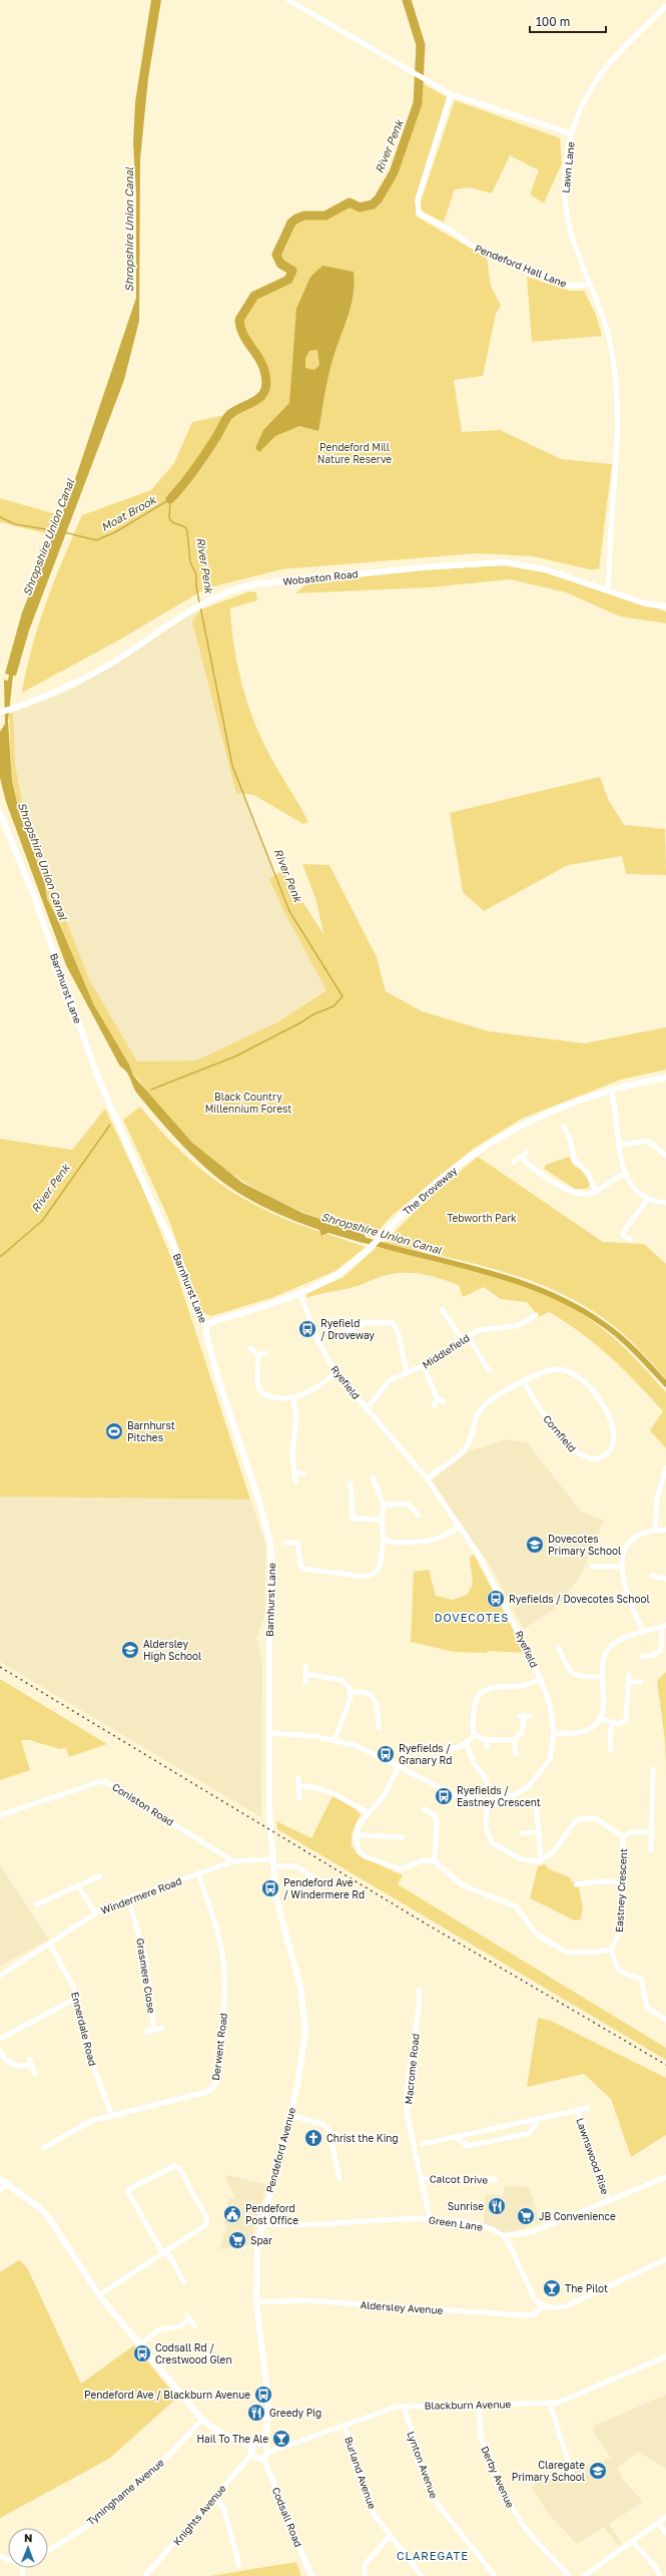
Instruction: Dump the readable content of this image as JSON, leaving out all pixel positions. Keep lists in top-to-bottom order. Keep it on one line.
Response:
{"streets":{"street":["Lawn Lane","Pendeford Hall Lane","Wobaston Road","Barnhurst Lane","The Droveway","Middlefield","Ryefield","Cornfield","Coniston Road","Eastney Crescent","Windermere Road","Grasmere Close","Ennerdale Road","Derwent Road","Macrome Road","Pendeford Avenue","Lawnswood Rise","Calcot Drive","Green Lane","Aldersley Avenue","Blackburn Avenue","Lynton Avenue","Burland Avenue","Derby Avenue","Tyninghame Avenue","Knights Avenue","Codsall Road"]},"crossings":[["Lawn Lane","Pendeford Hall Lane"],["Barnhurst Lane","The Droveway"],["Barnhurst Lane","Ryefield"],["Barnhurst Lane","Windermere Road"],["Barnhurst Lane","Pendeford Avenue"],["The Droveway","Ryefield"],["Middlefield","Ryefield"],["Ryefield","Cornfield"],["Coniston Road","Windermere Road"],["Windermere Road","Grasmere Close"],["Windermere Road","Ennerdale Road"],["Windermere Road","Derwent Road"],["Windermere Road","Pendeford Avenue"],["Ennerdale Road","Derwent Road"],["Macrome Road","Calcot Drive"],["Macrome Road","Green Lane"],["Pendeford Avenue","Green Lane"],["Pendeford Avenue","Aldersley Avenue"],["Pendeford Avenue","Blackburn Avenue"],["Pendeford Avenue","Knights Avenue"],["Pendeford Avenue","Codsall Road"],["Blackburn Avenue","Lynton Avenue"],["Blackburn Avenue","Burland Avenue"],["Blackburn Avenue","Derby Avenue"],["Blackburn Avenue","Knights Avenue"],["Blackburn Avenue","Codsall Road"],["Knights Avenue","Codsall Road"]],"districts":["DOVECOTES","CLAREGATE"],"water":["River Penk","Shropshire Union Canal","Moat Brook"],"parks":["Pendeford Mill Nature Reserve","Black Country Millennium Forest","Tebworth Park"],"places":{"bus stop":["Ryefield / Droveway","Ryefields / Dovecotes School","Ryefields / Granary Rd","Ryefields / Eastney Crescent","Pendeford Ave / Windermere Rd","Codsall Rd / Crestwood Glen","Pendeford Ave / Blackburn Avenue"],"sports":["Barnhurst Pitches"],"school or university":["Dovecotes Primary School","Aldersley High School","Claregate Primary School"],"church":["Christ the King"],"restaurant":["Sunrise","Greedy Pig"],"public building":["Pendeford Post Office"],"supermarket":["JB Convenience","Spar"],"bar":["The Pilot","Hail To The Ale"]},"scale_bar":"100 m","north":"top"}
